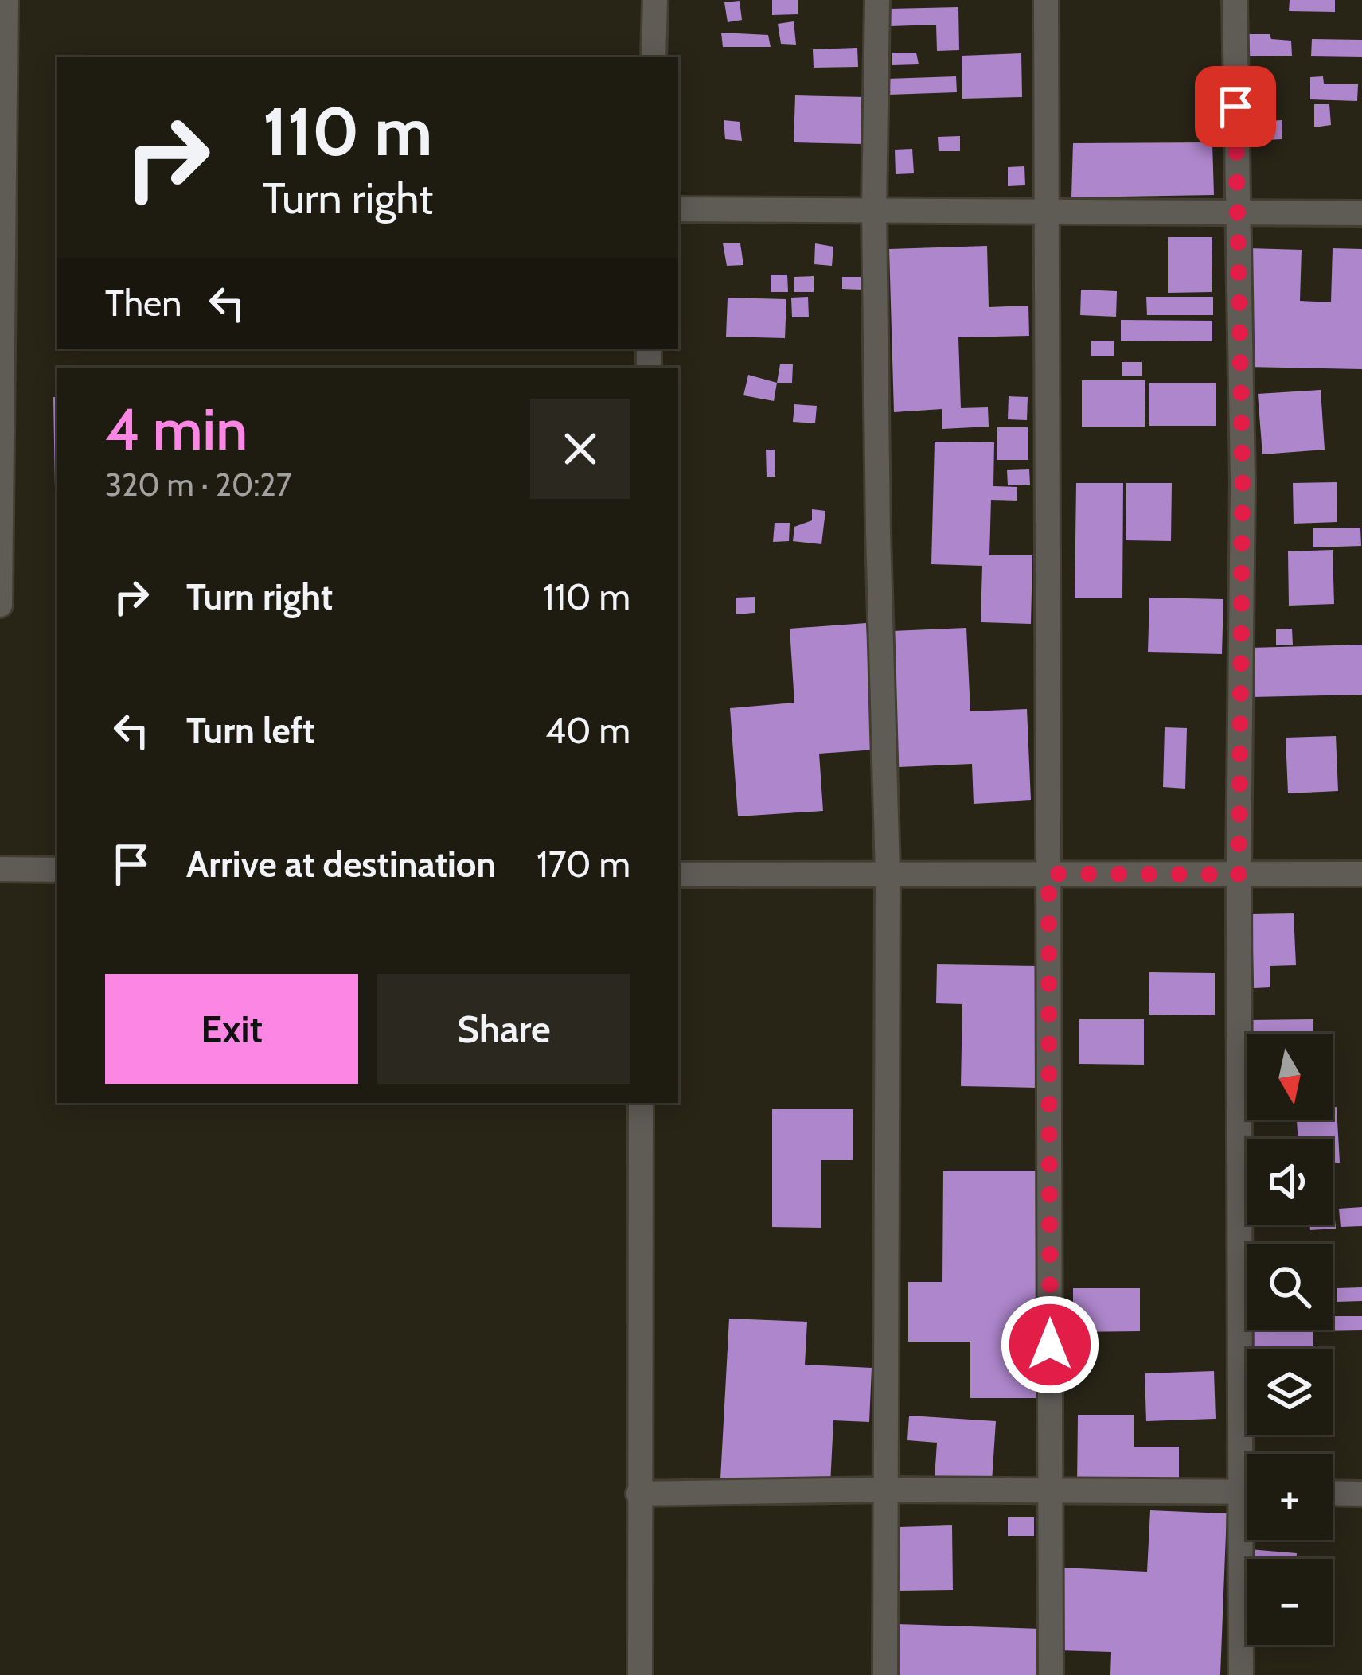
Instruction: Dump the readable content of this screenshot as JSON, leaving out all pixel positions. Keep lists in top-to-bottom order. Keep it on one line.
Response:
{"north":"bottom","page":{"turn":["110 m","Turn right"],"then":"Then","heading":["4 min","320 m · 20:27"],"list":[{"name":"Turn right","value":"110 m"},{"name":"Turn left","value":"40 m"},{"name":"Arrive at destination","value":"170 m"}],"buttons":["Exit","Share"],"map_buttons":["+","−"]}}
